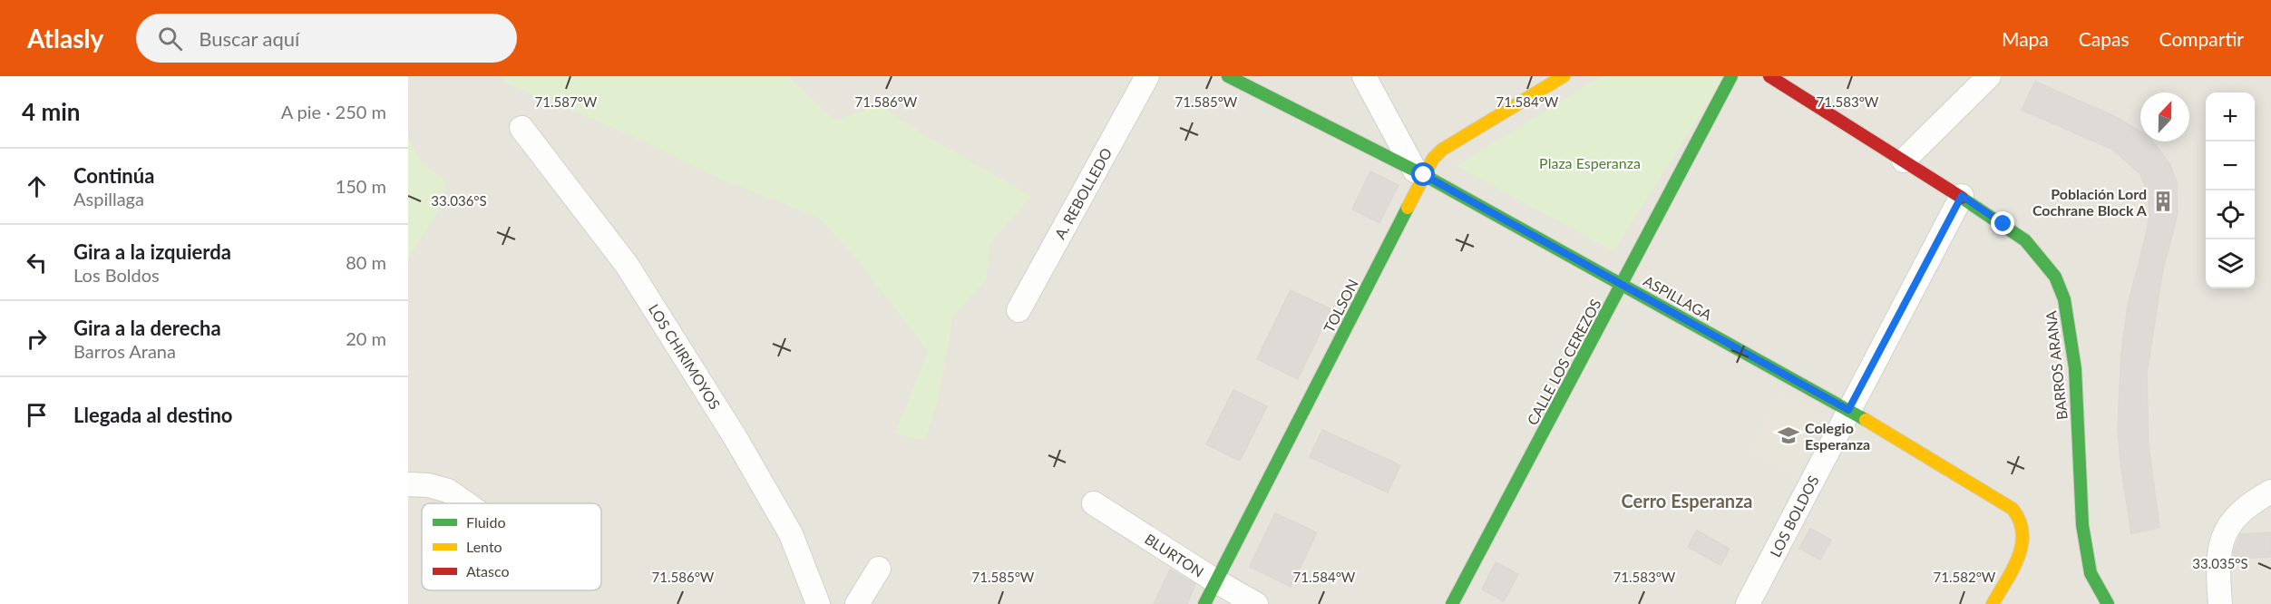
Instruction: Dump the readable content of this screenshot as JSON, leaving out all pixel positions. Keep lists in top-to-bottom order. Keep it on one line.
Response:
{"streets":{"street":["A. REBOLLEDO","ASPILLAGA","TOLSON","LOS CHIRIMOYOS","CALLE LOS CEREZOS","BARROS ARANA","LOS BOLDOS","BLURTON"]},"crossings":[["ASPILLAGA","TOLSON"],["ASPILLAGA","CALLE LOS CEREZOS"],["ASPILLAGA","LOS BOLDOS"],["TOLSON","BLURTON"],["BARROS ARANA","LOS BOLDOS"]],"districts":["Cerro Esperanza"],"parks":["Plaza Esperanza"],"places":{"building":["Población Lord Cochrane Block A"],"school or university":["Colegio Esperanza"]},"legend":["Fluido","Lento","Atasco"],"north":"top","page":{"header":"Atlasly","search":"Buscar aquí","nav":["Mapa","Capas","Compartir"],"heading":["4 min","A pie · 250 m"],"map_buttons":["+","−"],"list":[["Continúa","Aspillaga","150 m"],["Gira a la izquierda","Los Boldos","80 m"],["Gira a la derecha","Barros Arana","20 m"],"Llegada al destino"]},"coordinates":["71.584°W","71.583°W","71.587°W","71.586°W","71.585°W","33.036°S","33.035°S","71.582°W"]}
